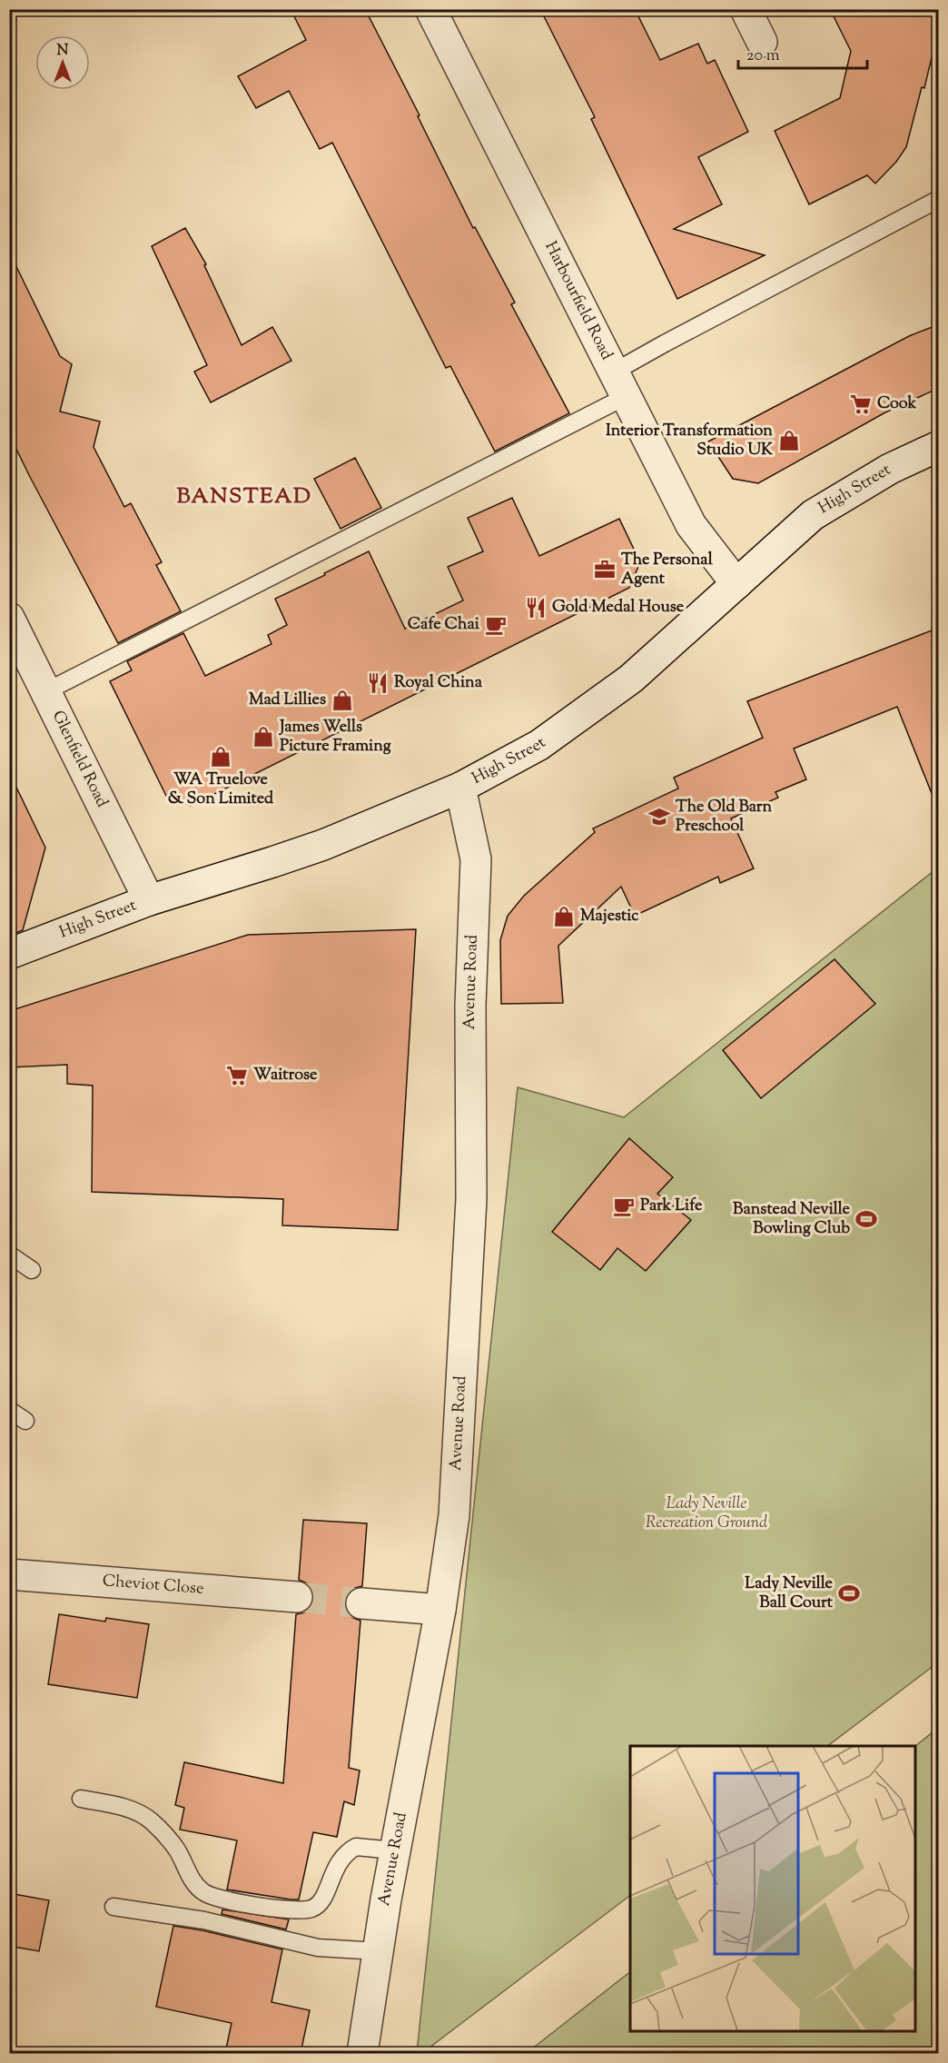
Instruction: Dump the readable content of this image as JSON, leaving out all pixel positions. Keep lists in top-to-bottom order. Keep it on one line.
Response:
{"streets":{"street":["Harbourfield Road","High Street","Glenfield Road","Avenue Road","Cheviot Close"]},"crossings":[["Harbourfield Road","High Street"],["High Street","Glenfield Road"],["High Street","Avenue Road"]],"districts":["BANSTEAD"],"parks":["Lady Neville Recreation Ground"],"places":{"supermarket":["Cook","Waitrose"],"shop":["Interior Transformation Studio UK","Mad Lillies","James Wells Picture Framing","WA Truelove & Son Limited","Majestic"],"office":["The Personal Agent"],"restaurant":["Gold Medal House","Royal China"],"cafe":["Cafe Chai","Park Life"],"school or university":["The Old Barn Preschool"],"sports":["Banstead Neville Bowling Club","Lady Neville Ball Court"]},"scale_bar":"20 m","north":"top"}
